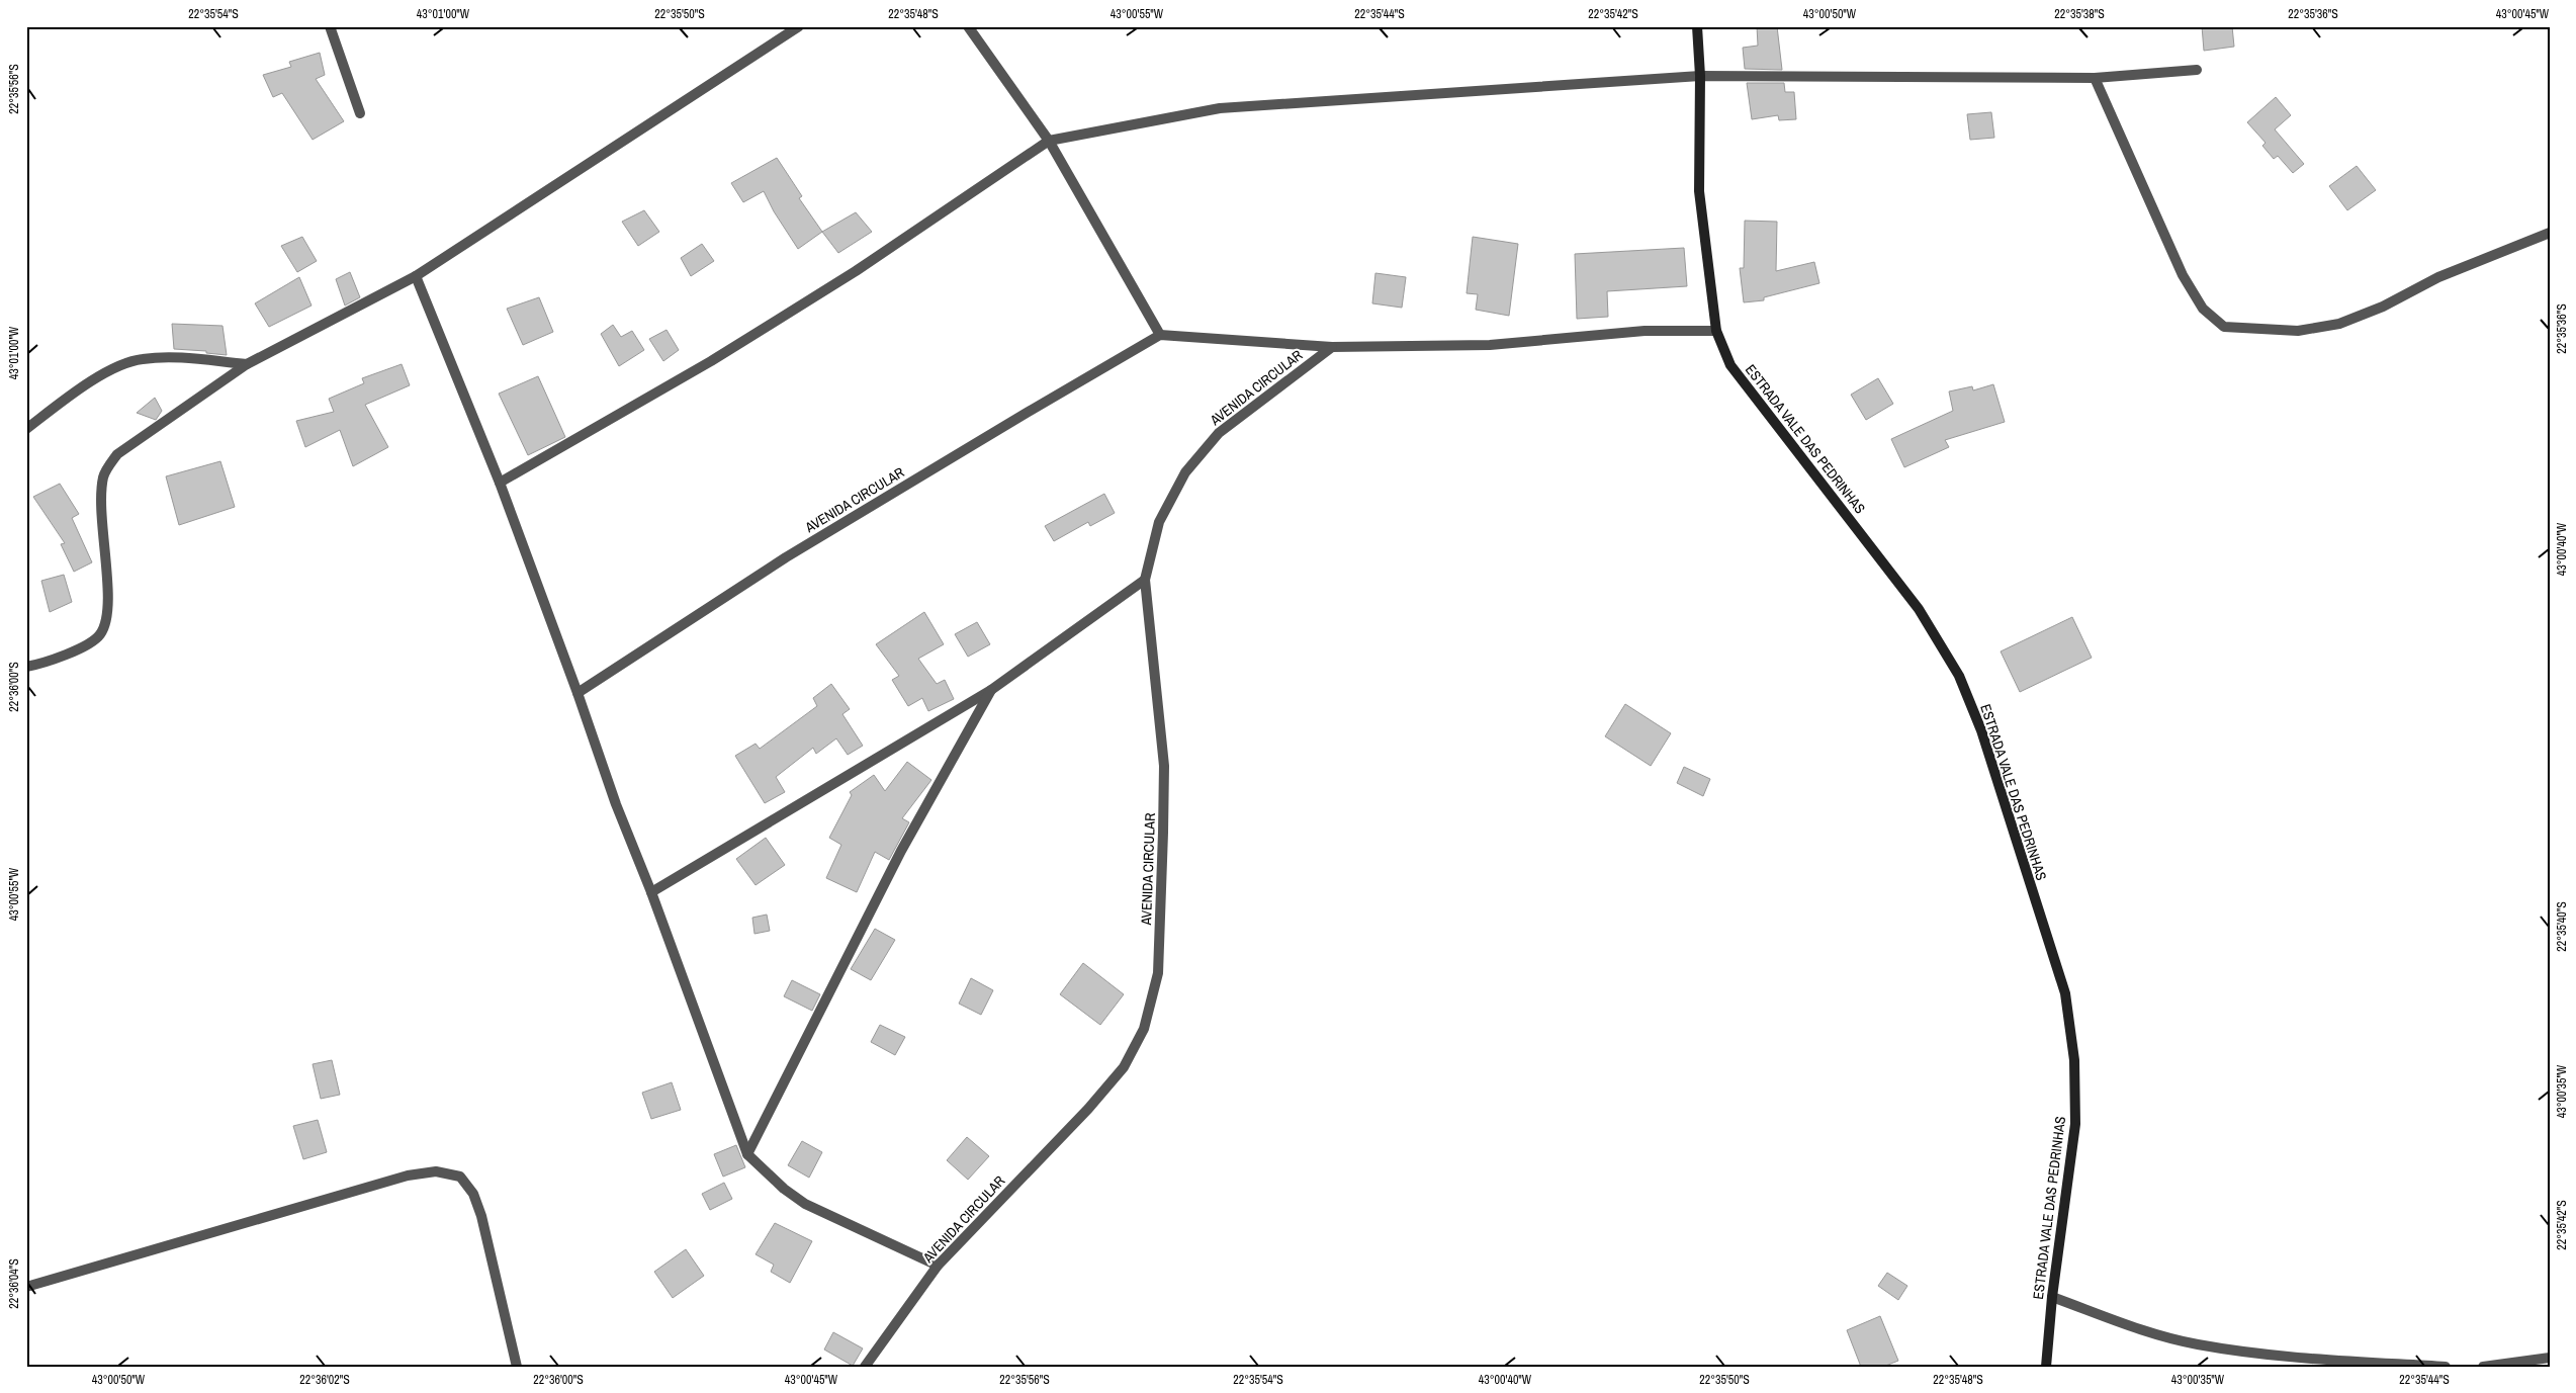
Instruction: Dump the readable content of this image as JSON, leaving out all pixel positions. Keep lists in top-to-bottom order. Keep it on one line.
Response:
{"streets":{"main road":["ESTRADA VALE DAS PEDRINHAS"],"street":["AVENIDA CIRCULAR"]},"crossings":[["AVENIDA CIRCULAR","ESTRADA VALE DAS PEDRINHAS"]],"coordinates":["22°35'54\"S","43°01'00\"W","22°35'50\"S","22°35'48\"S","43°00'55\"W","22°35'44\"S","22°35'42\"S","43°00'50\"W","22°35'38\"S","22°35'36\"S","43°00'45\"W","22°35'56\"S","43°00'40\"W","22°36'00\"S","22°35'40\"S","43°00'35\"W","22°36'04\"S","22°36'02\"S"]}
